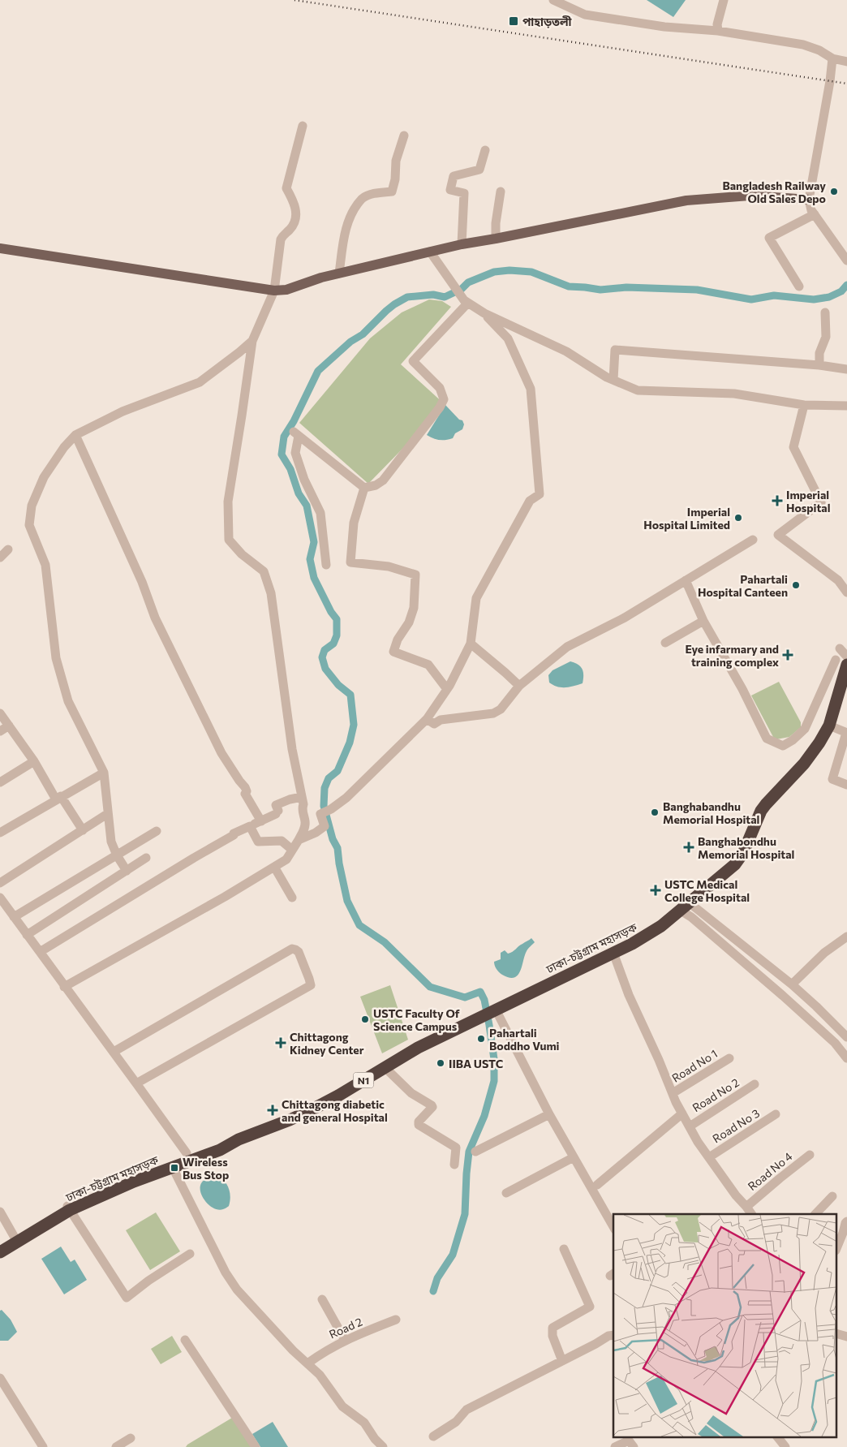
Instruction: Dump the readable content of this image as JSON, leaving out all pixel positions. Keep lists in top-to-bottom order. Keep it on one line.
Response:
{"streets":{"highway":["ঢাকা-চট্টগ্রাম মহাসড়ক","N1"],"street":["Road No 1","Road No 2","Road No 3","Road No 4","Road 2"]},"places":{"transit":["পাহাড়তলী","Wireless Bus Stop"],"other":["Bangladesh Railway Old Sales Depo","Imperial Hospital Limited","Pahartali Hospital Canteen","Banghabandhu Memorial Hospital","USTC Faculty Of Science Campus","Pahartali Boddho Vumi","IIBA USTC"],"health":["Imperial Hospital","Eye infarmary and training complex","Banghabondhu Memorial Hospital","USTC Medical College Hospital","Chittagong Kidney Center","Chittagong diabetic and general Hospital"]}}
